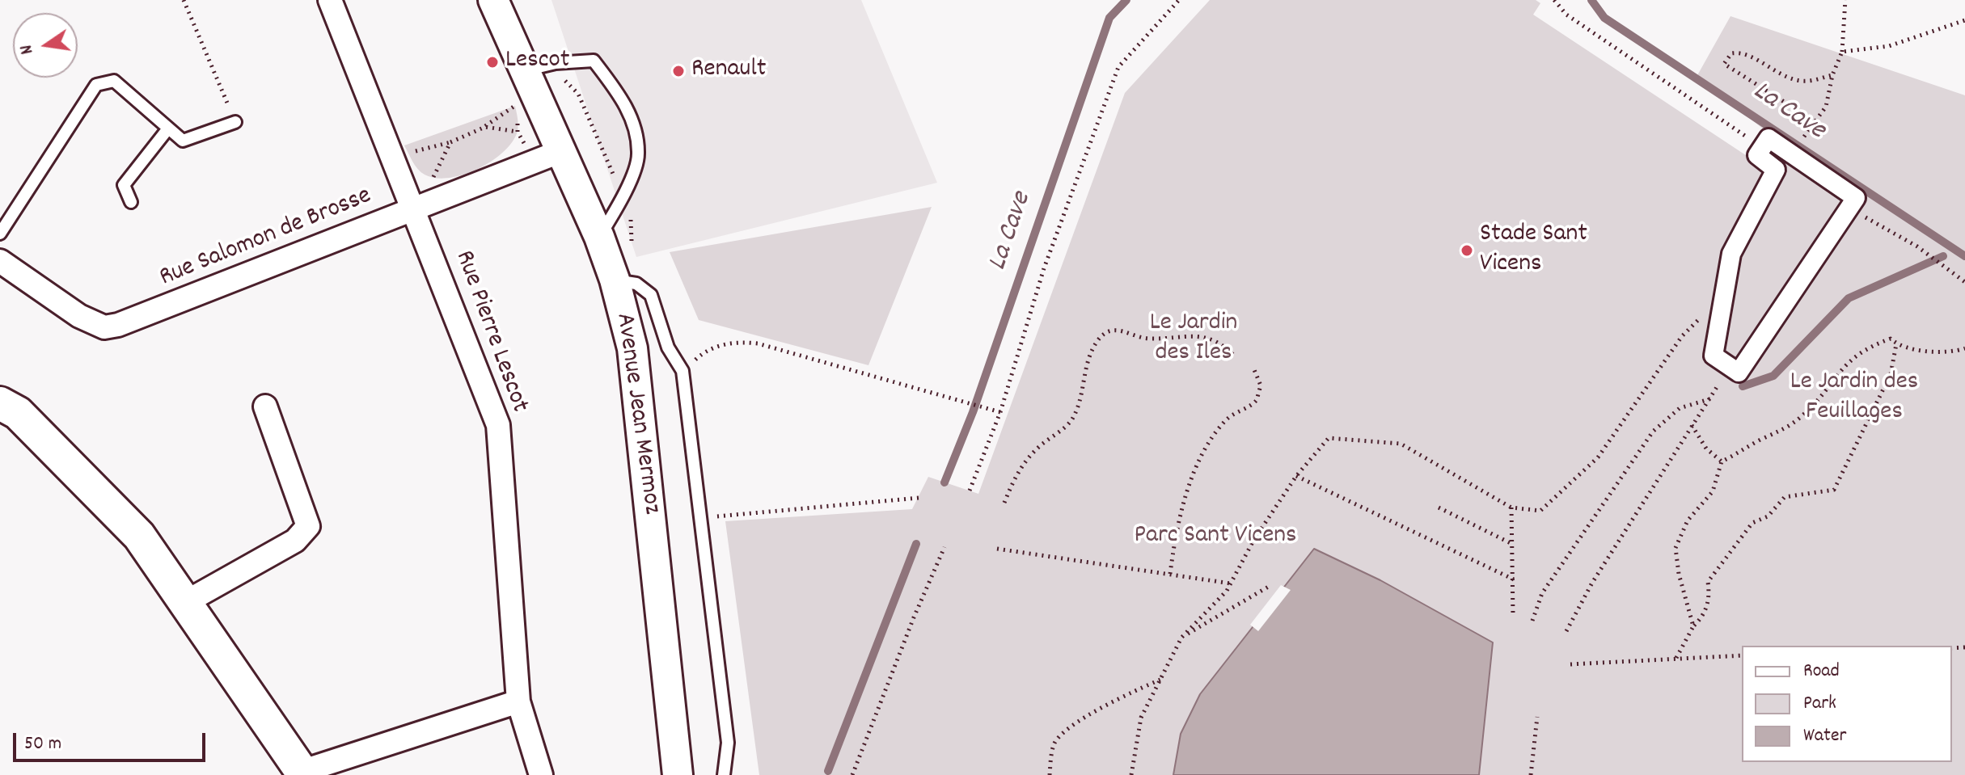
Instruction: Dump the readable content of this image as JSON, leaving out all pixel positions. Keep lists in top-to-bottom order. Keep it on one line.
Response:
{"streets":{"street":["Rue Salomon de Brosse","Rue Pierre Lescot","Avenue Jean Mermoz"]},"crossings":[["Rue Salomon de Brosse","Rue Pierre Lescot"],["Rue Salomon de Brosse","Avenue Jean Mermoz"]],"water":["La Cave"],"parks":["Le Jardin des Iles","Le Jardin des Feuillages","Parc Sant Vicens"],"places":["Lescot","Renault","Stade Sant Vicens"],"legend":["Road","Park","Water"],"scale_bar":"50 m","north":"left"}
